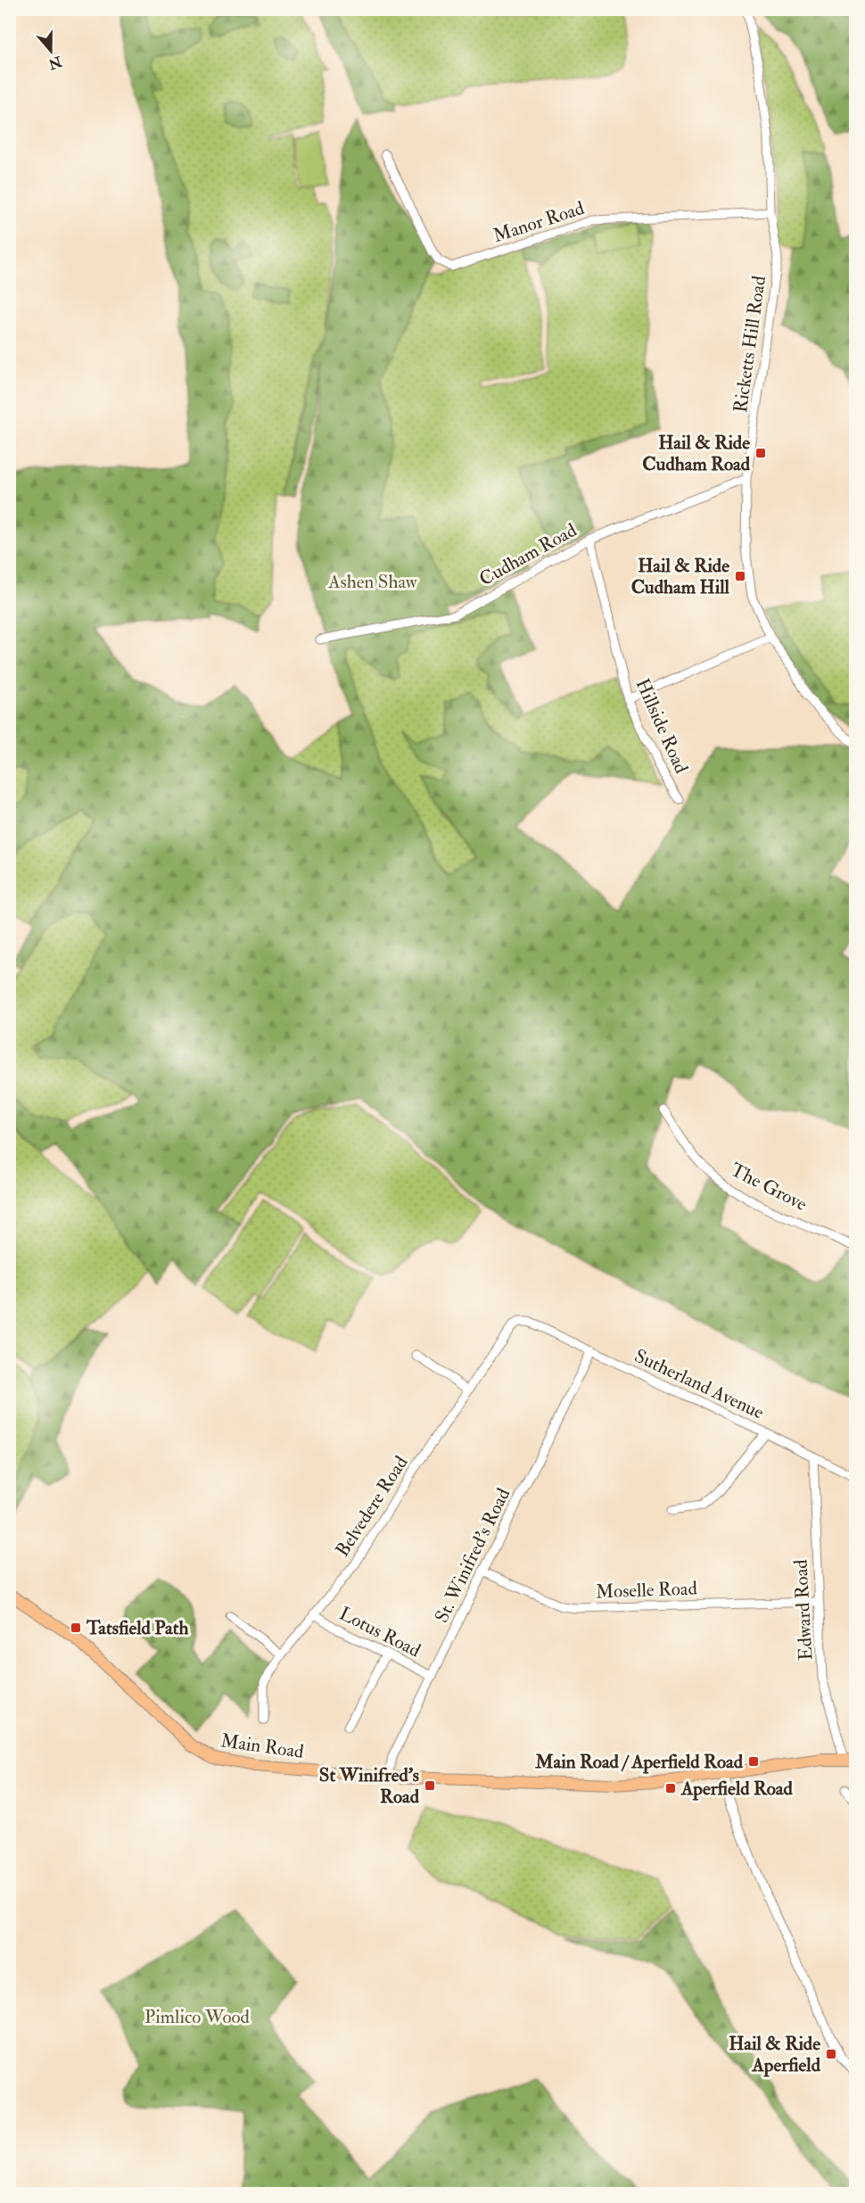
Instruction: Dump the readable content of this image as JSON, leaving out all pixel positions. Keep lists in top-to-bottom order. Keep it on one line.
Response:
{"streets":{"main road":["Main Road"],"street":["Manor Road","Ricketts Hill Road","Cudham Road","Hillside Road","The Grove","Sutherland Avenue","Belvedere Road","St. Winifred's Road","Moselle Road","Edward Road","Lotus Road"]},"crossings":[["Manor Road","Ricketts Hill Road"],["Ricketts Hill Road","Cudham Road"],["Cudham Road","Hillside Road"],["Sutherland Avenue","Belvedere Road"],["Sutherland Avenue","St. Winifred's Road"],["Sutherland Avenue","Edward Road"],["Belvedere Road","Lotus Road"],["St. Winifred's Road","Moselle Road"],["St. Winifred's Road","Lotus Road"],["St. Winifred's Road","Main Road"],["Moselle Road","Edward Road"],["Edward Road","Main Road"]],"parks":["Ashen Shaw","Pimlico Wood"],"places":{"transit":["Hail & Ride Cudham Road","Hail & Ride Cudham Hill","Tatsfield Path","Main Road / Aperfield Road","St Winifred's Road","Aperfield Road","Hail & Ride Aperfield"]},"north":"bottom"}
